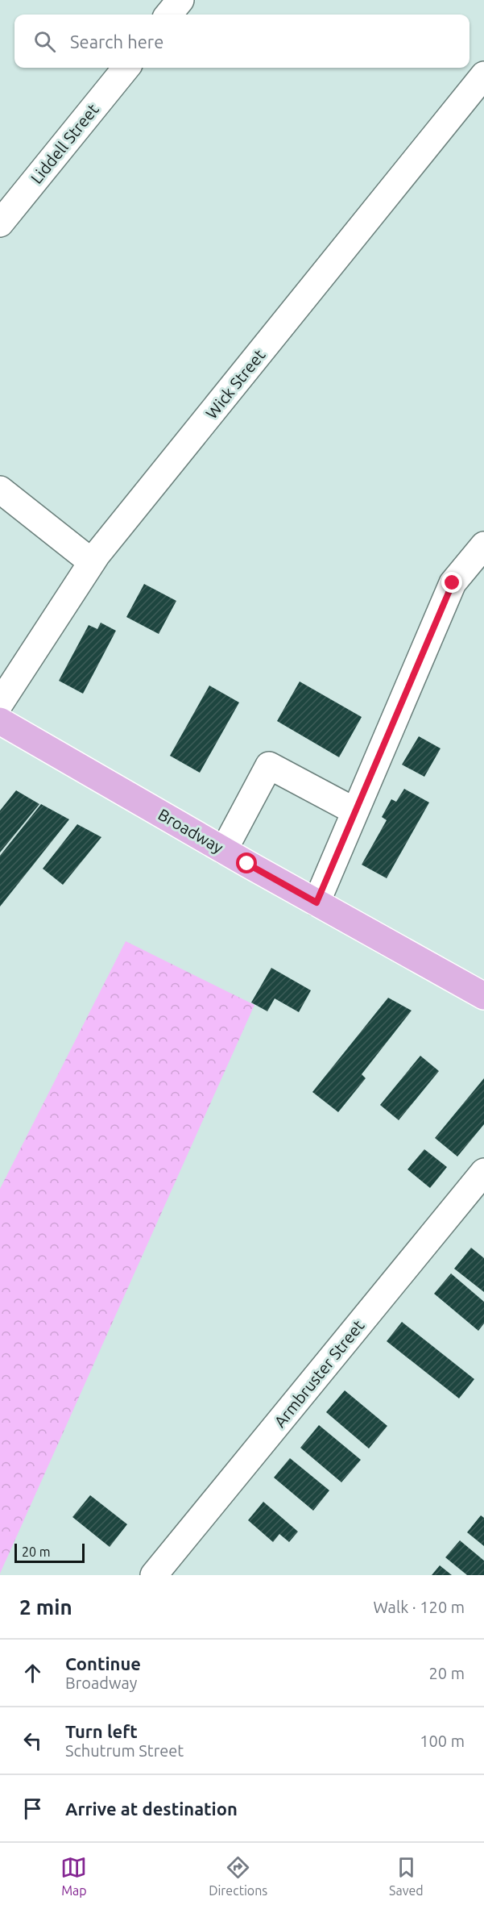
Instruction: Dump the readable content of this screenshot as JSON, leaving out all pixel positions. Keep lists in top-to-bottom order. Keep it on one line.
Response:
{"streets":{"main road":["Broadway"],"street":["Liddell Street","Wick Street","Armbruster Street"]},"scale_bar":"20 m","page":{"search":"Search here","scale":"20 m","heading":["2 min","Walk · 120 m"],"list":[["Continue","Broadway","20 m"],["Turn left","Schutrum Street","100 m"],"Arrive at destination"],"nav":["Map","Directions","Saved"]}}
